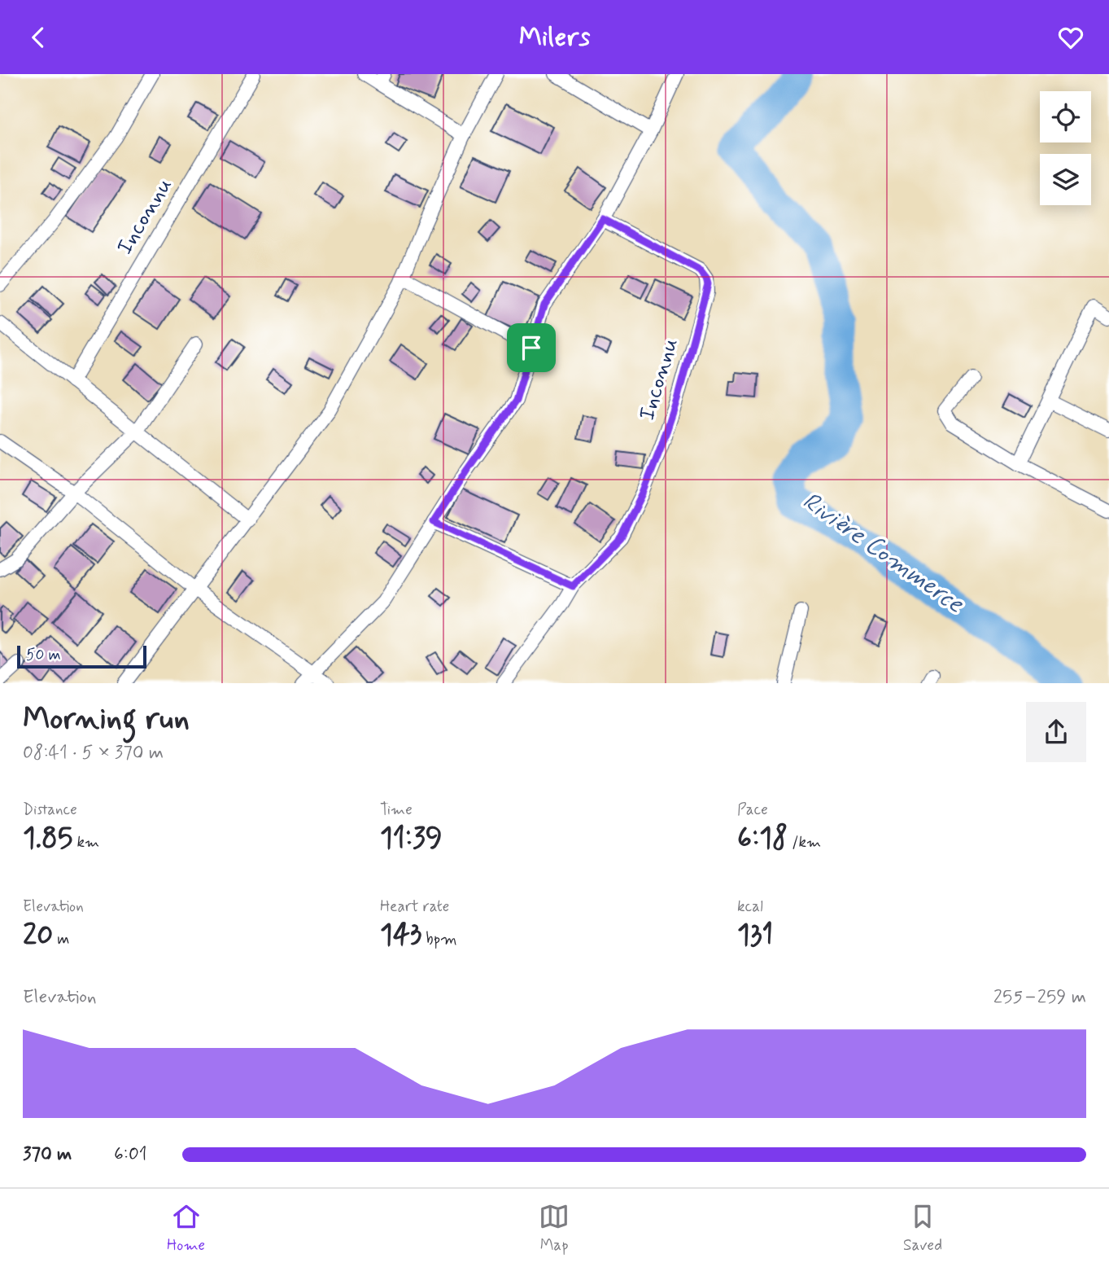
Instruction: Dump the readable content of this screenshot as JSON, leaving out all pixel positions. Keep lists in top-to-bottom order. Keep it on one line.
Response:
{"streets":{"street":["Inconnu"]},"water":["Rivière Commerce"],"scale_bar":"50 m","page":{"header":"Milers","scale":"50 m","heading":["Morning run","08:41 · 5 × 370 m"],"stats":[["Distance","1.85 km"],["Time","11:39"],["Pace","6:18 /km"],["Elevation","20 m"],["Heart rate","143 bpm"],["kcal","131"]],"chart":["Elevation","255–259 m"],"list":[{"name":"370 m","note":"6:01"}],"tabs":["Home","Map","Saved"]}}
